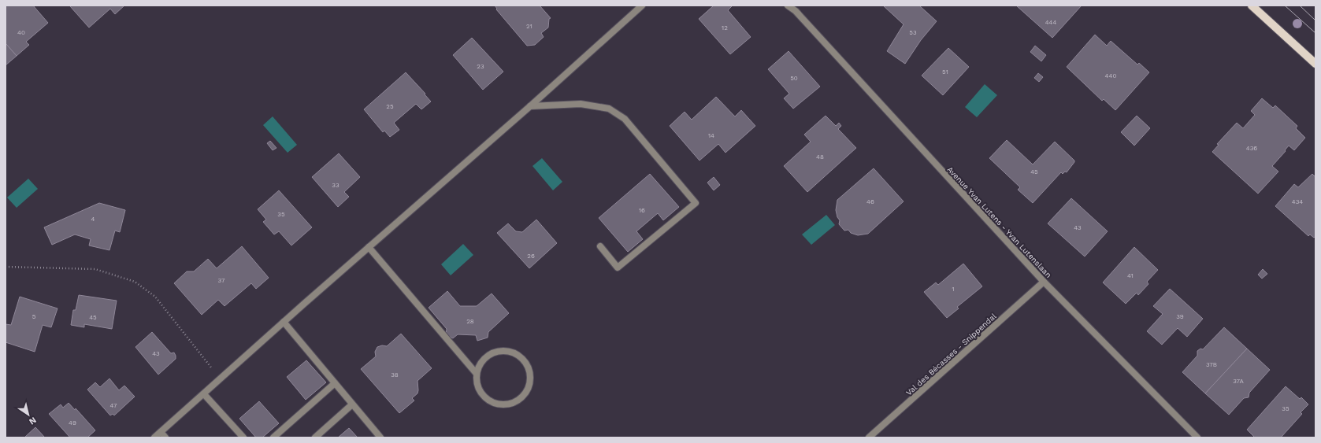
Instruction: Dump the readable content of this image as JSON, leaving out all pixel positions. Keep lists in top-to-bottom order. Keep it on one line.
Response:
{"streets":{"street":["Avenue Yvan Lutens - Yvan Lutenslaan","Val des Bécasses - Snippendal"]},"crossings":[["Avenue Yvan Lutens - Yvan Lutenslaan","Val des Bécasses - Snippendal"]],"house_numbers":["444","21","12","40","53","23","51","440","50","25","14","436","48","45","33","46","434","16","35","4","43","26","41","37","1","5","39","45","28","43","37B","38","37A","47","35","49"],"north":"bottom right"}
